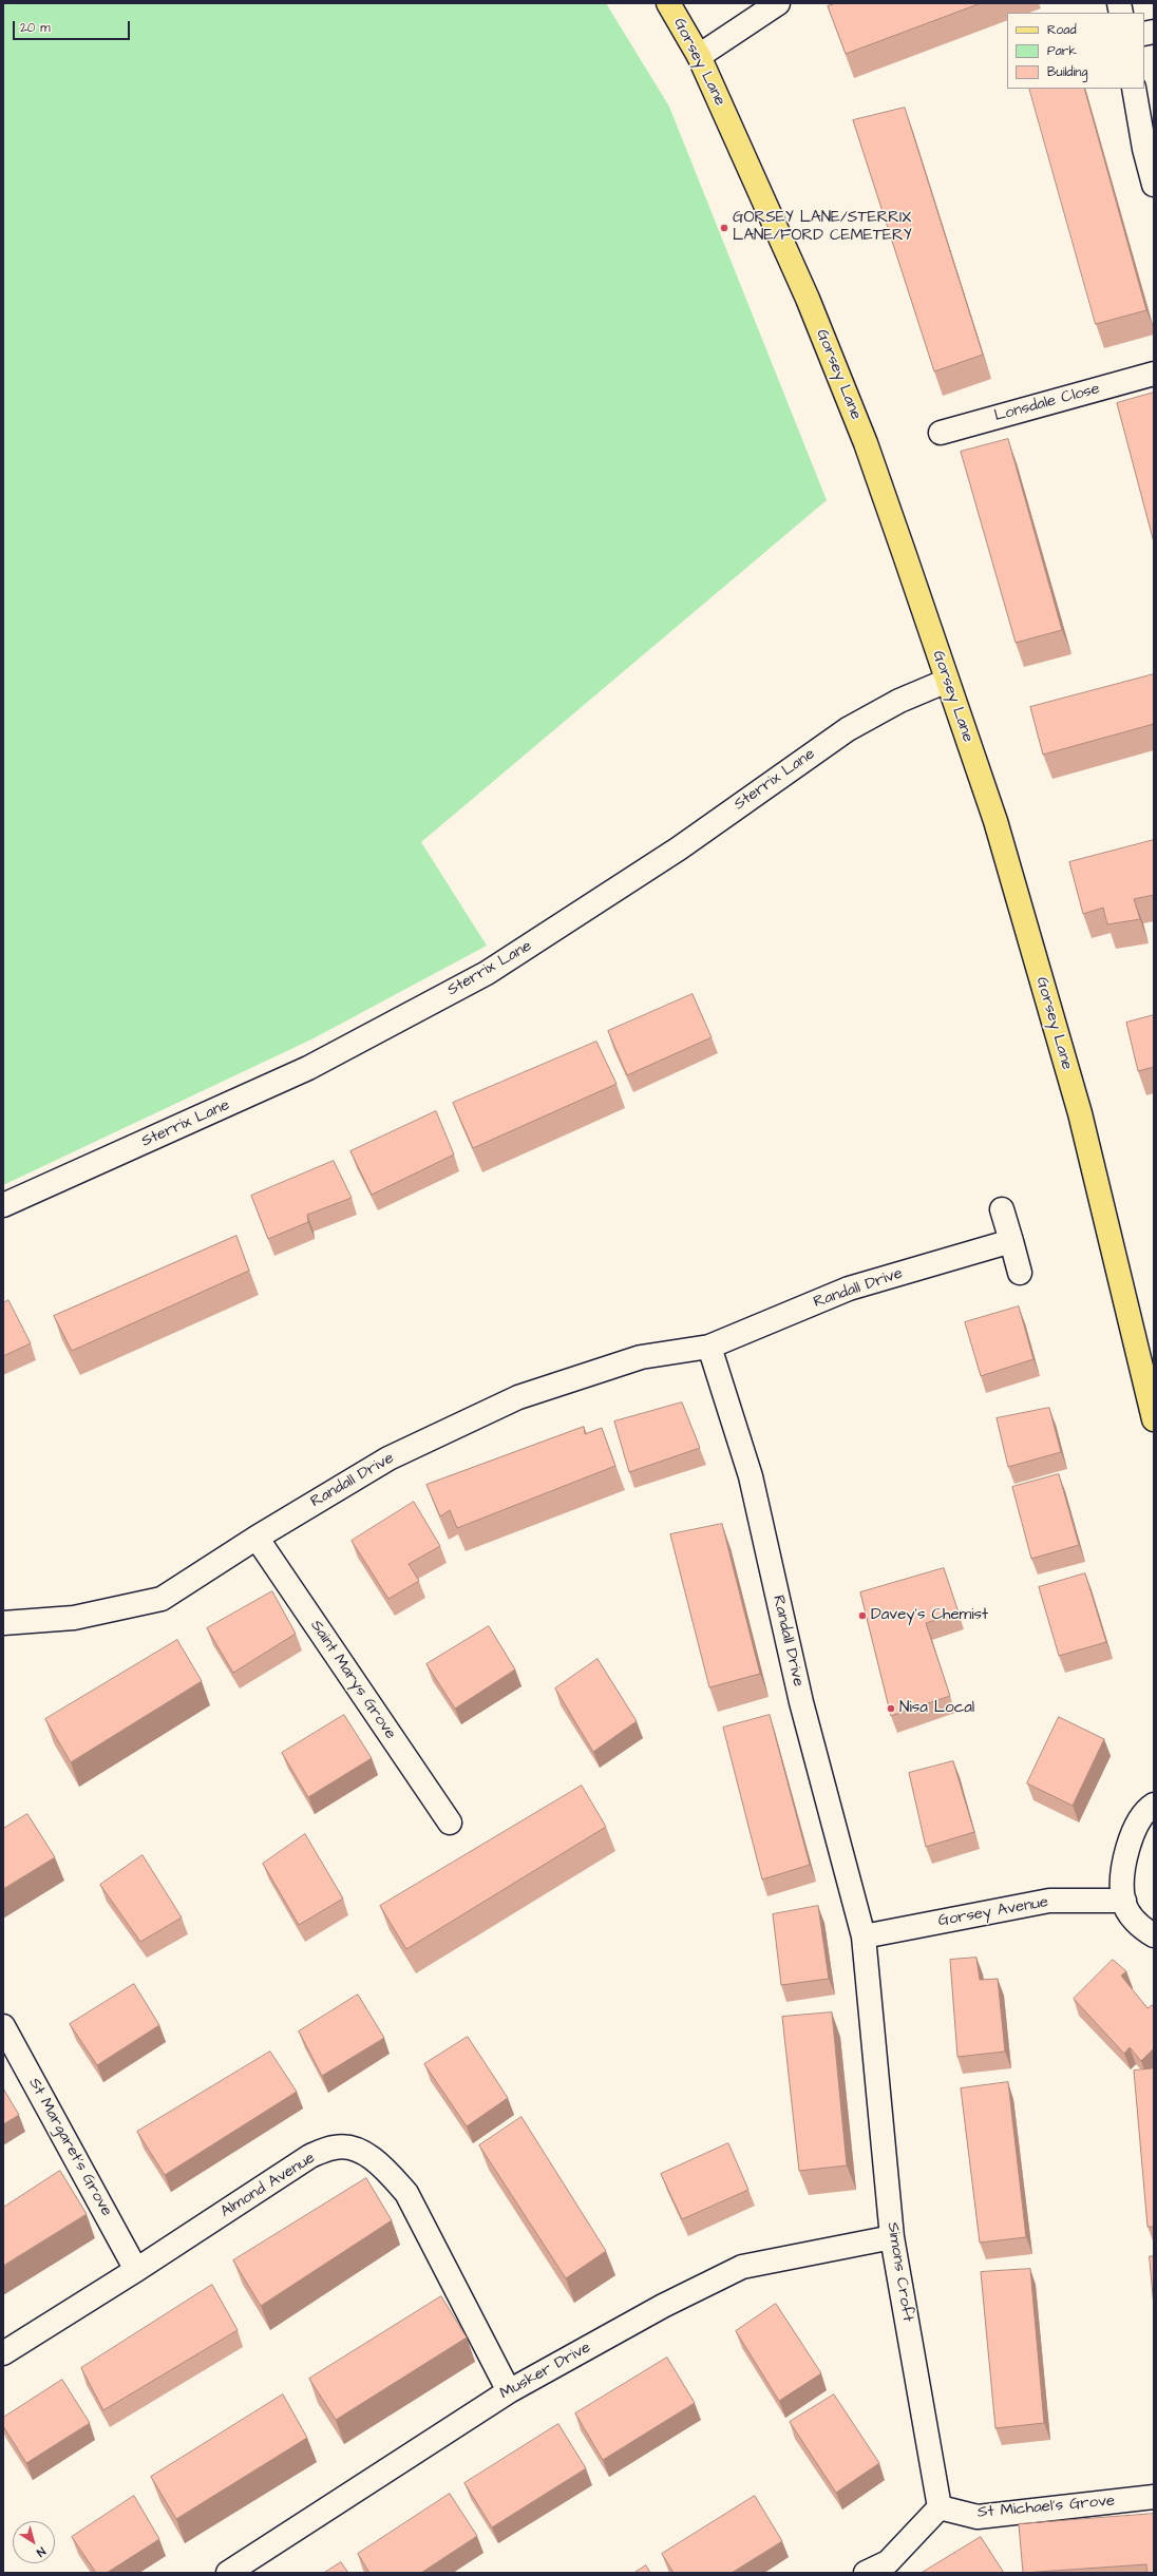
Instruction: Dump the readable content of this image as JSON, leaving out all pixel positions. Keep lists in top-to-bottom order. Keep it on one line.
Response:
{"streets":{"main road":["Gorsey Lane"],"street":["Lonsdale Close","Sterrix Lane","Randall Drive","Saint Marys Grove","Gorsey Avenue","St Margaret's Grove","Almond Avenue","Simons Croft","Musker Drive","St Michael's Grove"]},"crossings":[["Gorsey Lane","Sterrix Lane"],["Randall Drive","Saint Marys Grove"],["Randall Drive","Gorsey Avenue"],["Randall Drive","Simons Croft"],["Gorsey Avenue","Simons Croft"],["St Margaret's Grove","Almond Avenue"],["Almond Avenue","Musker Drive"],["Simons Croft","Musker Drive"],["Simons Croft","St Michael's Grove"]],"places":["GORSEY LANE/STERRIX LANE/FORD CEMETERY","Davey's Chemist","Nisa Local"],"legend":["Road","Park","Building"],"scale_bar":"20 m","north":"bottom right"}
